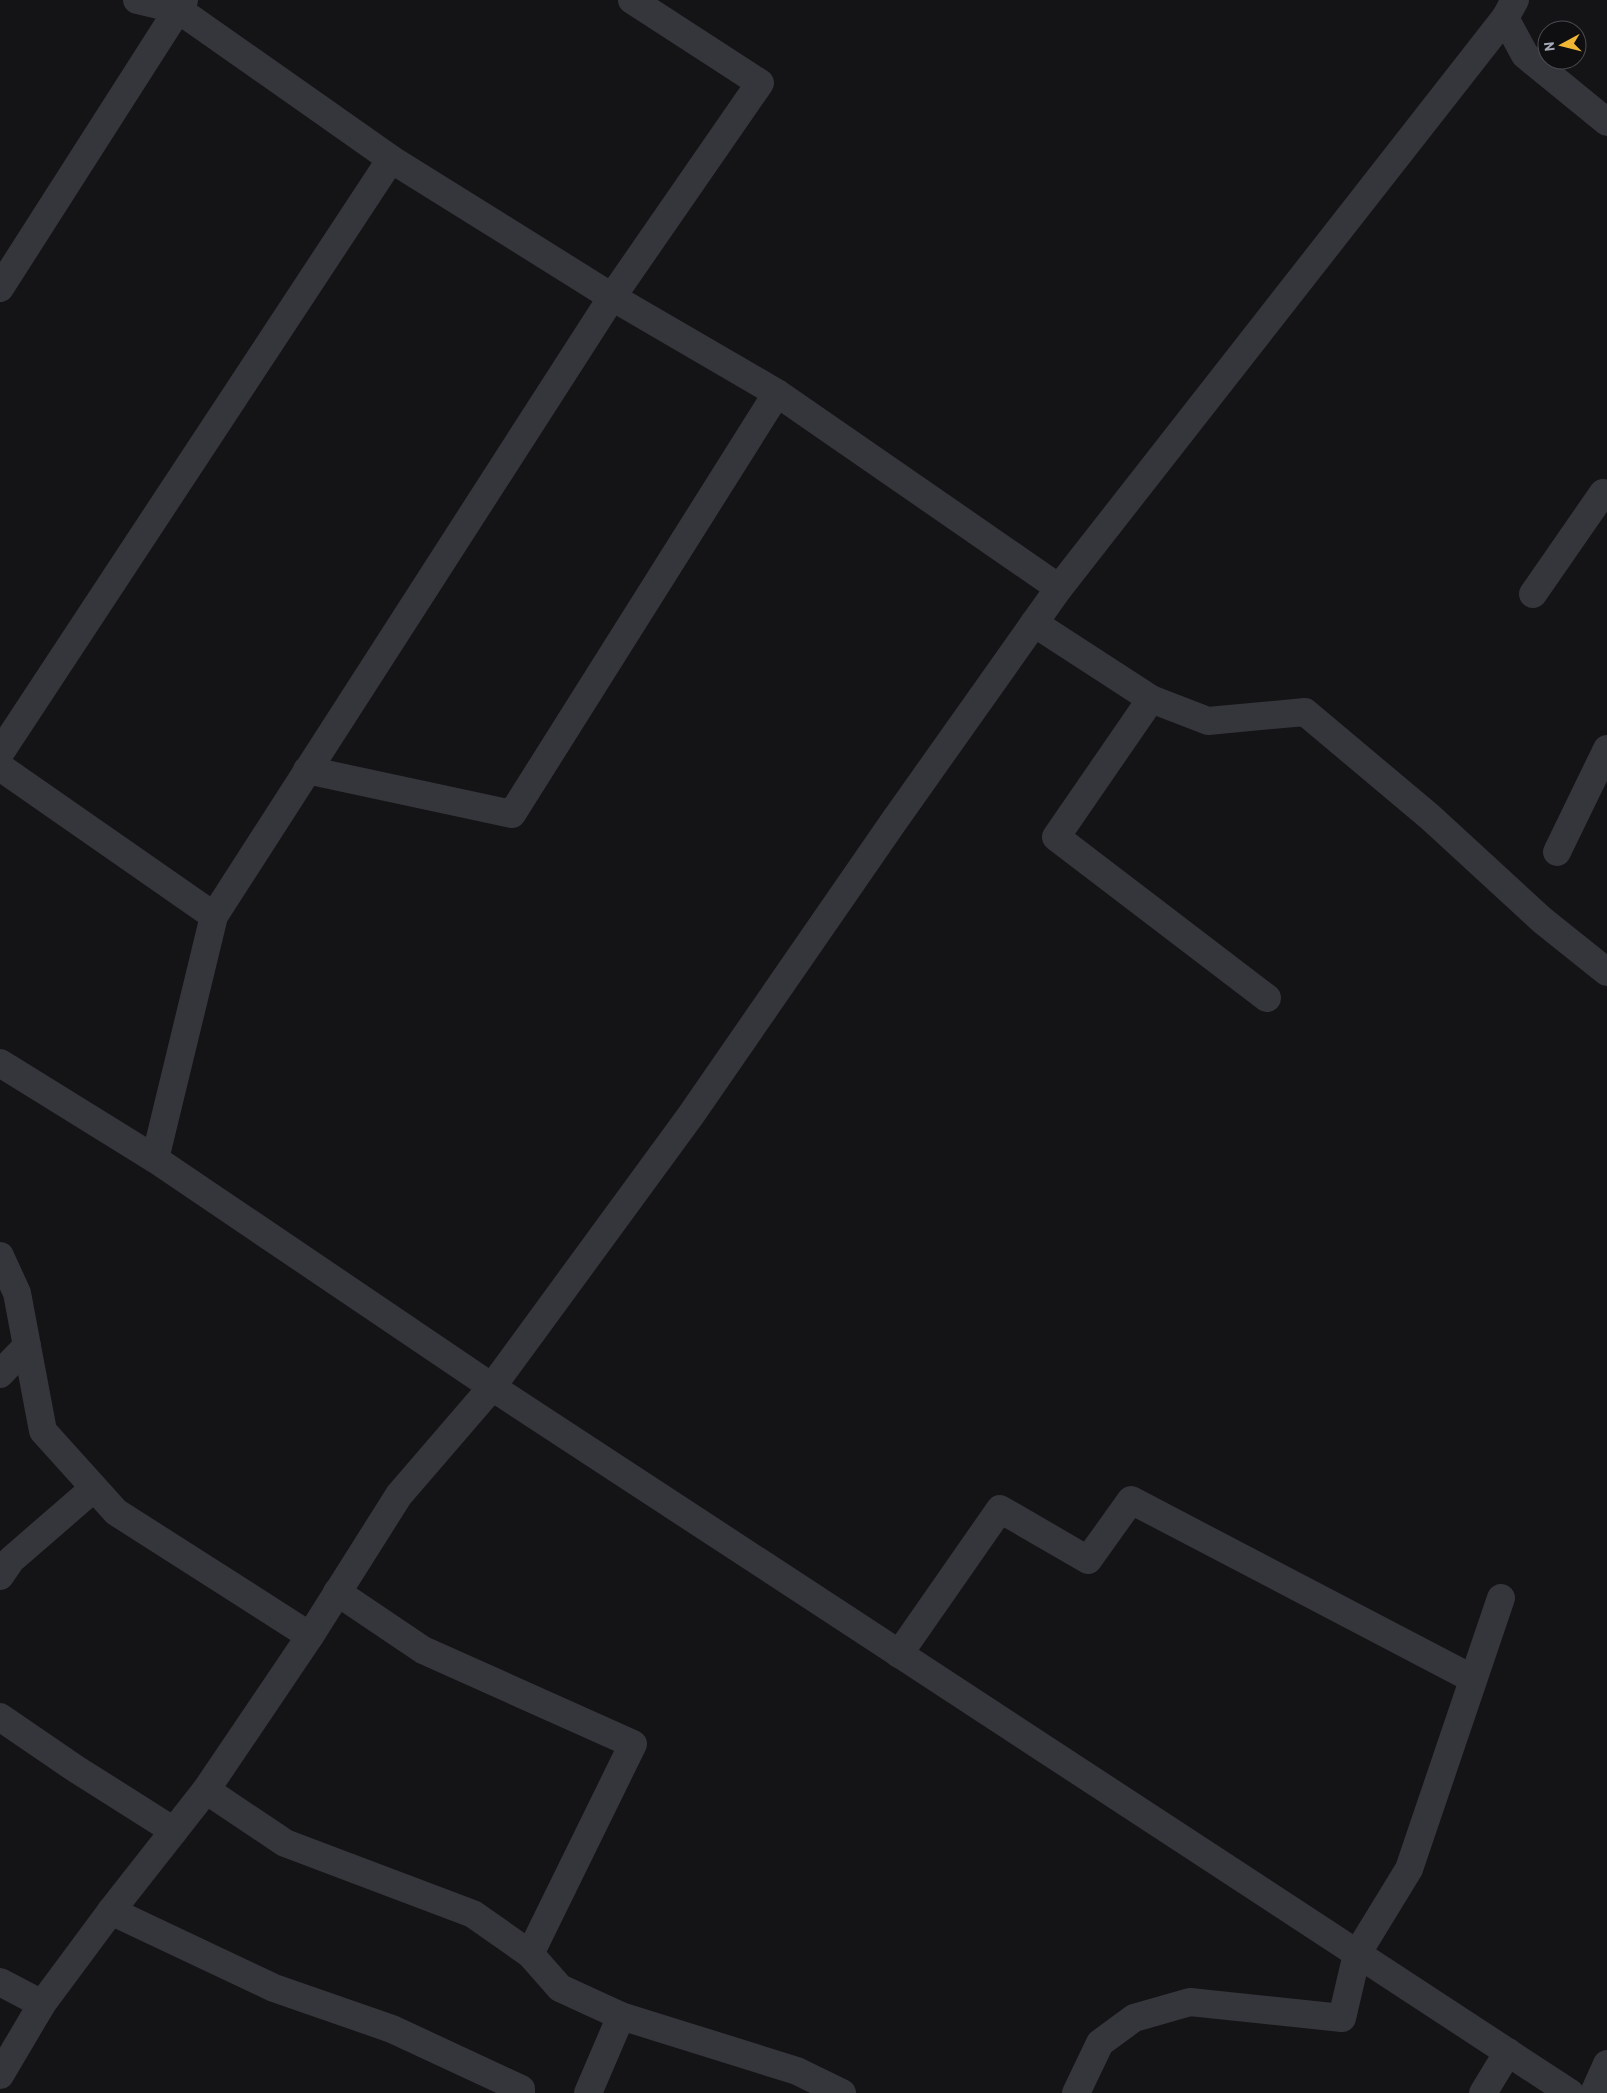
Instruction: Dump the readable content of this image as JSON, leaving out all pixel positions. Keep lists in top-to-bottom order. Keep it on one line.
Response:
{"north":"left"}
